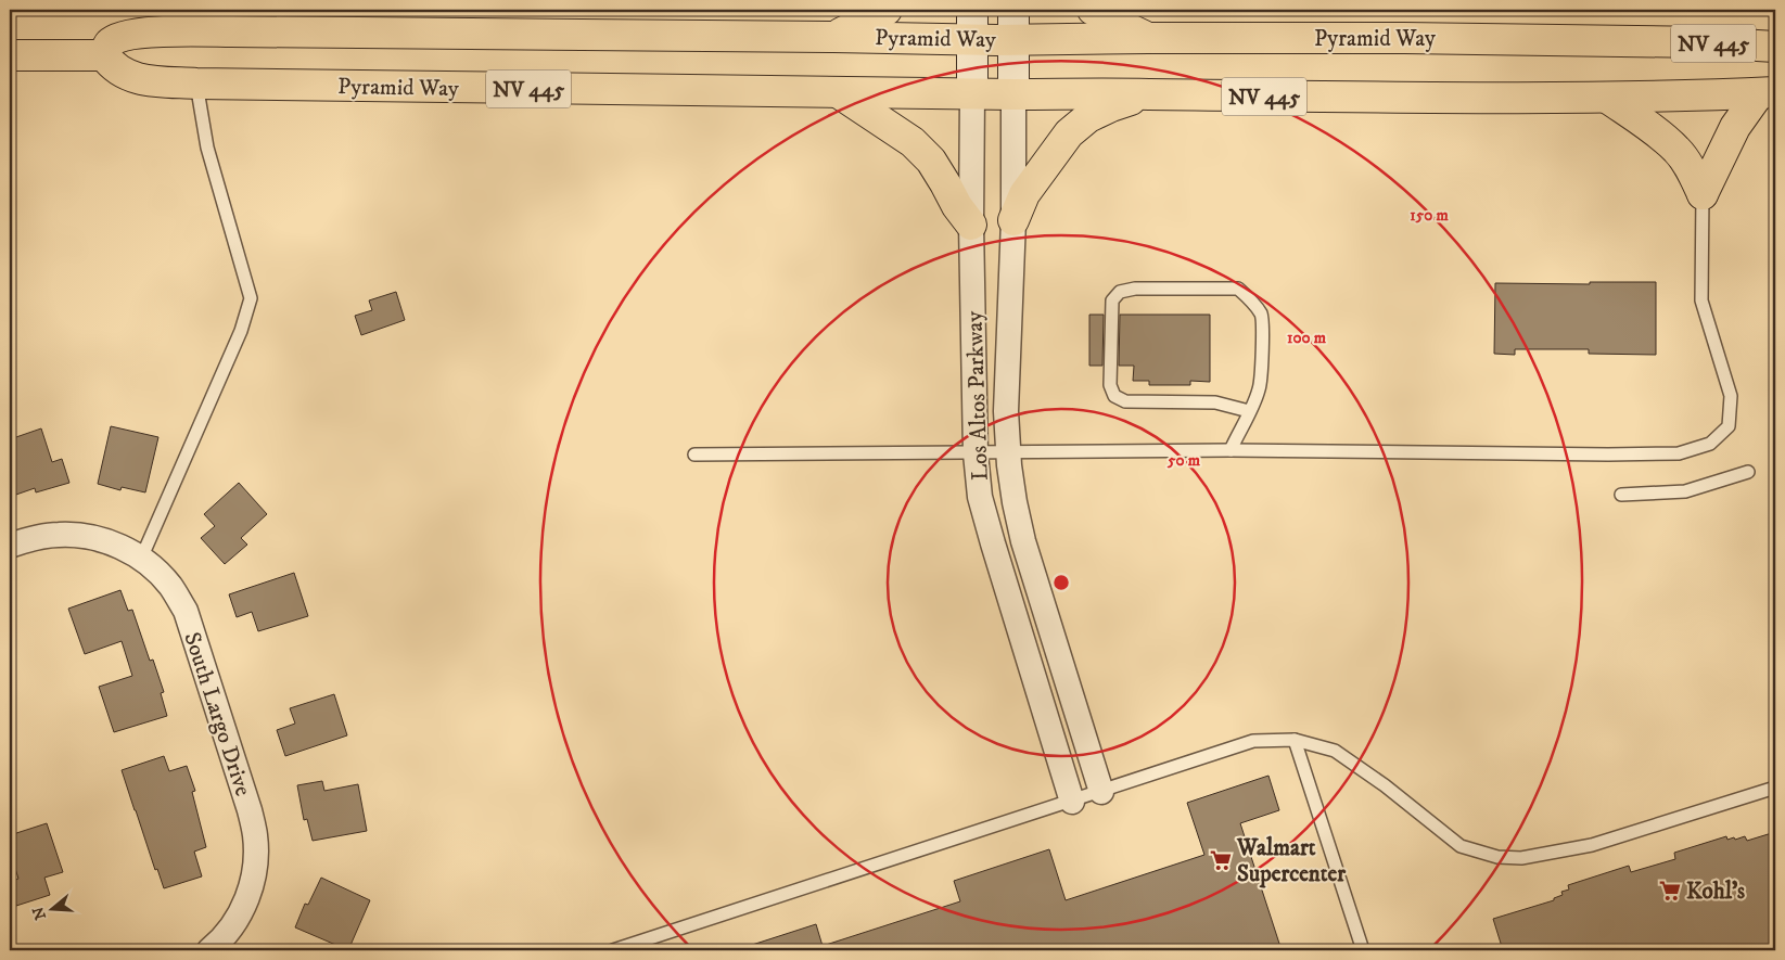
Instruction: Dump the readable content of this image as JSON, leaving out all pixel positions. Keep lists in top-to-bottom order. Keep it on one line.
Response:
{"streets":{"main road":["Pyramid Way","NV 445","Los Altos Parkway"],"street":["South Largo Drive"]},"crossings":[["Pyramid Way","Los Altos Parkway"]],"places":{"supermarket":["Walmart Supercenter","Kohl's"]},"north":"left","rings":["150 m","100 m","50 m"]}
